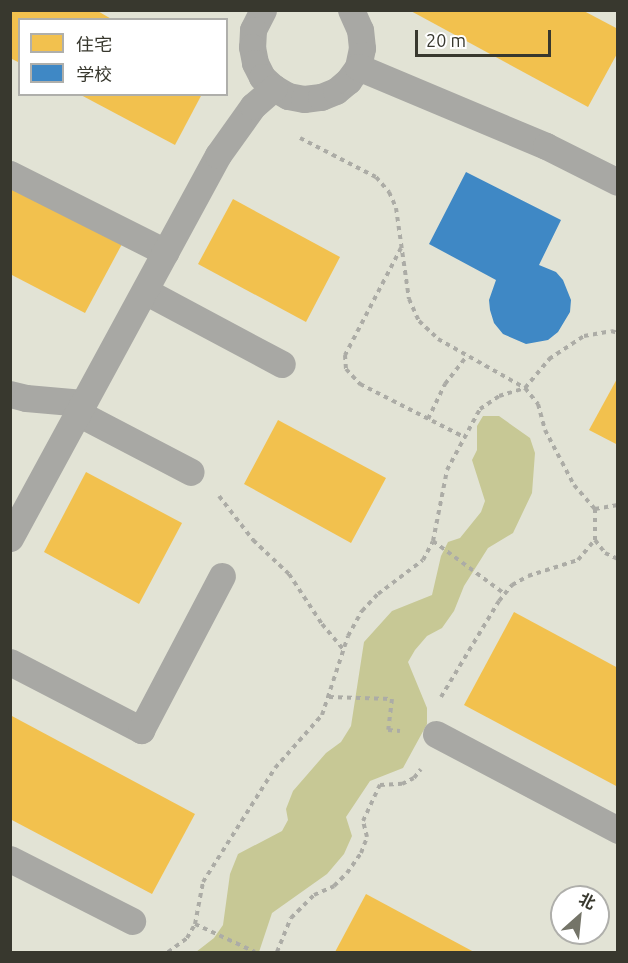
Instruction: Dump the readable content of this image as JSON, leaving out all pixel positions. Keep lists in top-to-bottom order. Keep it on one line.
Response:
{"legend":["住宅","学校"],"scale_bar":"20 m","north":"top right"}
